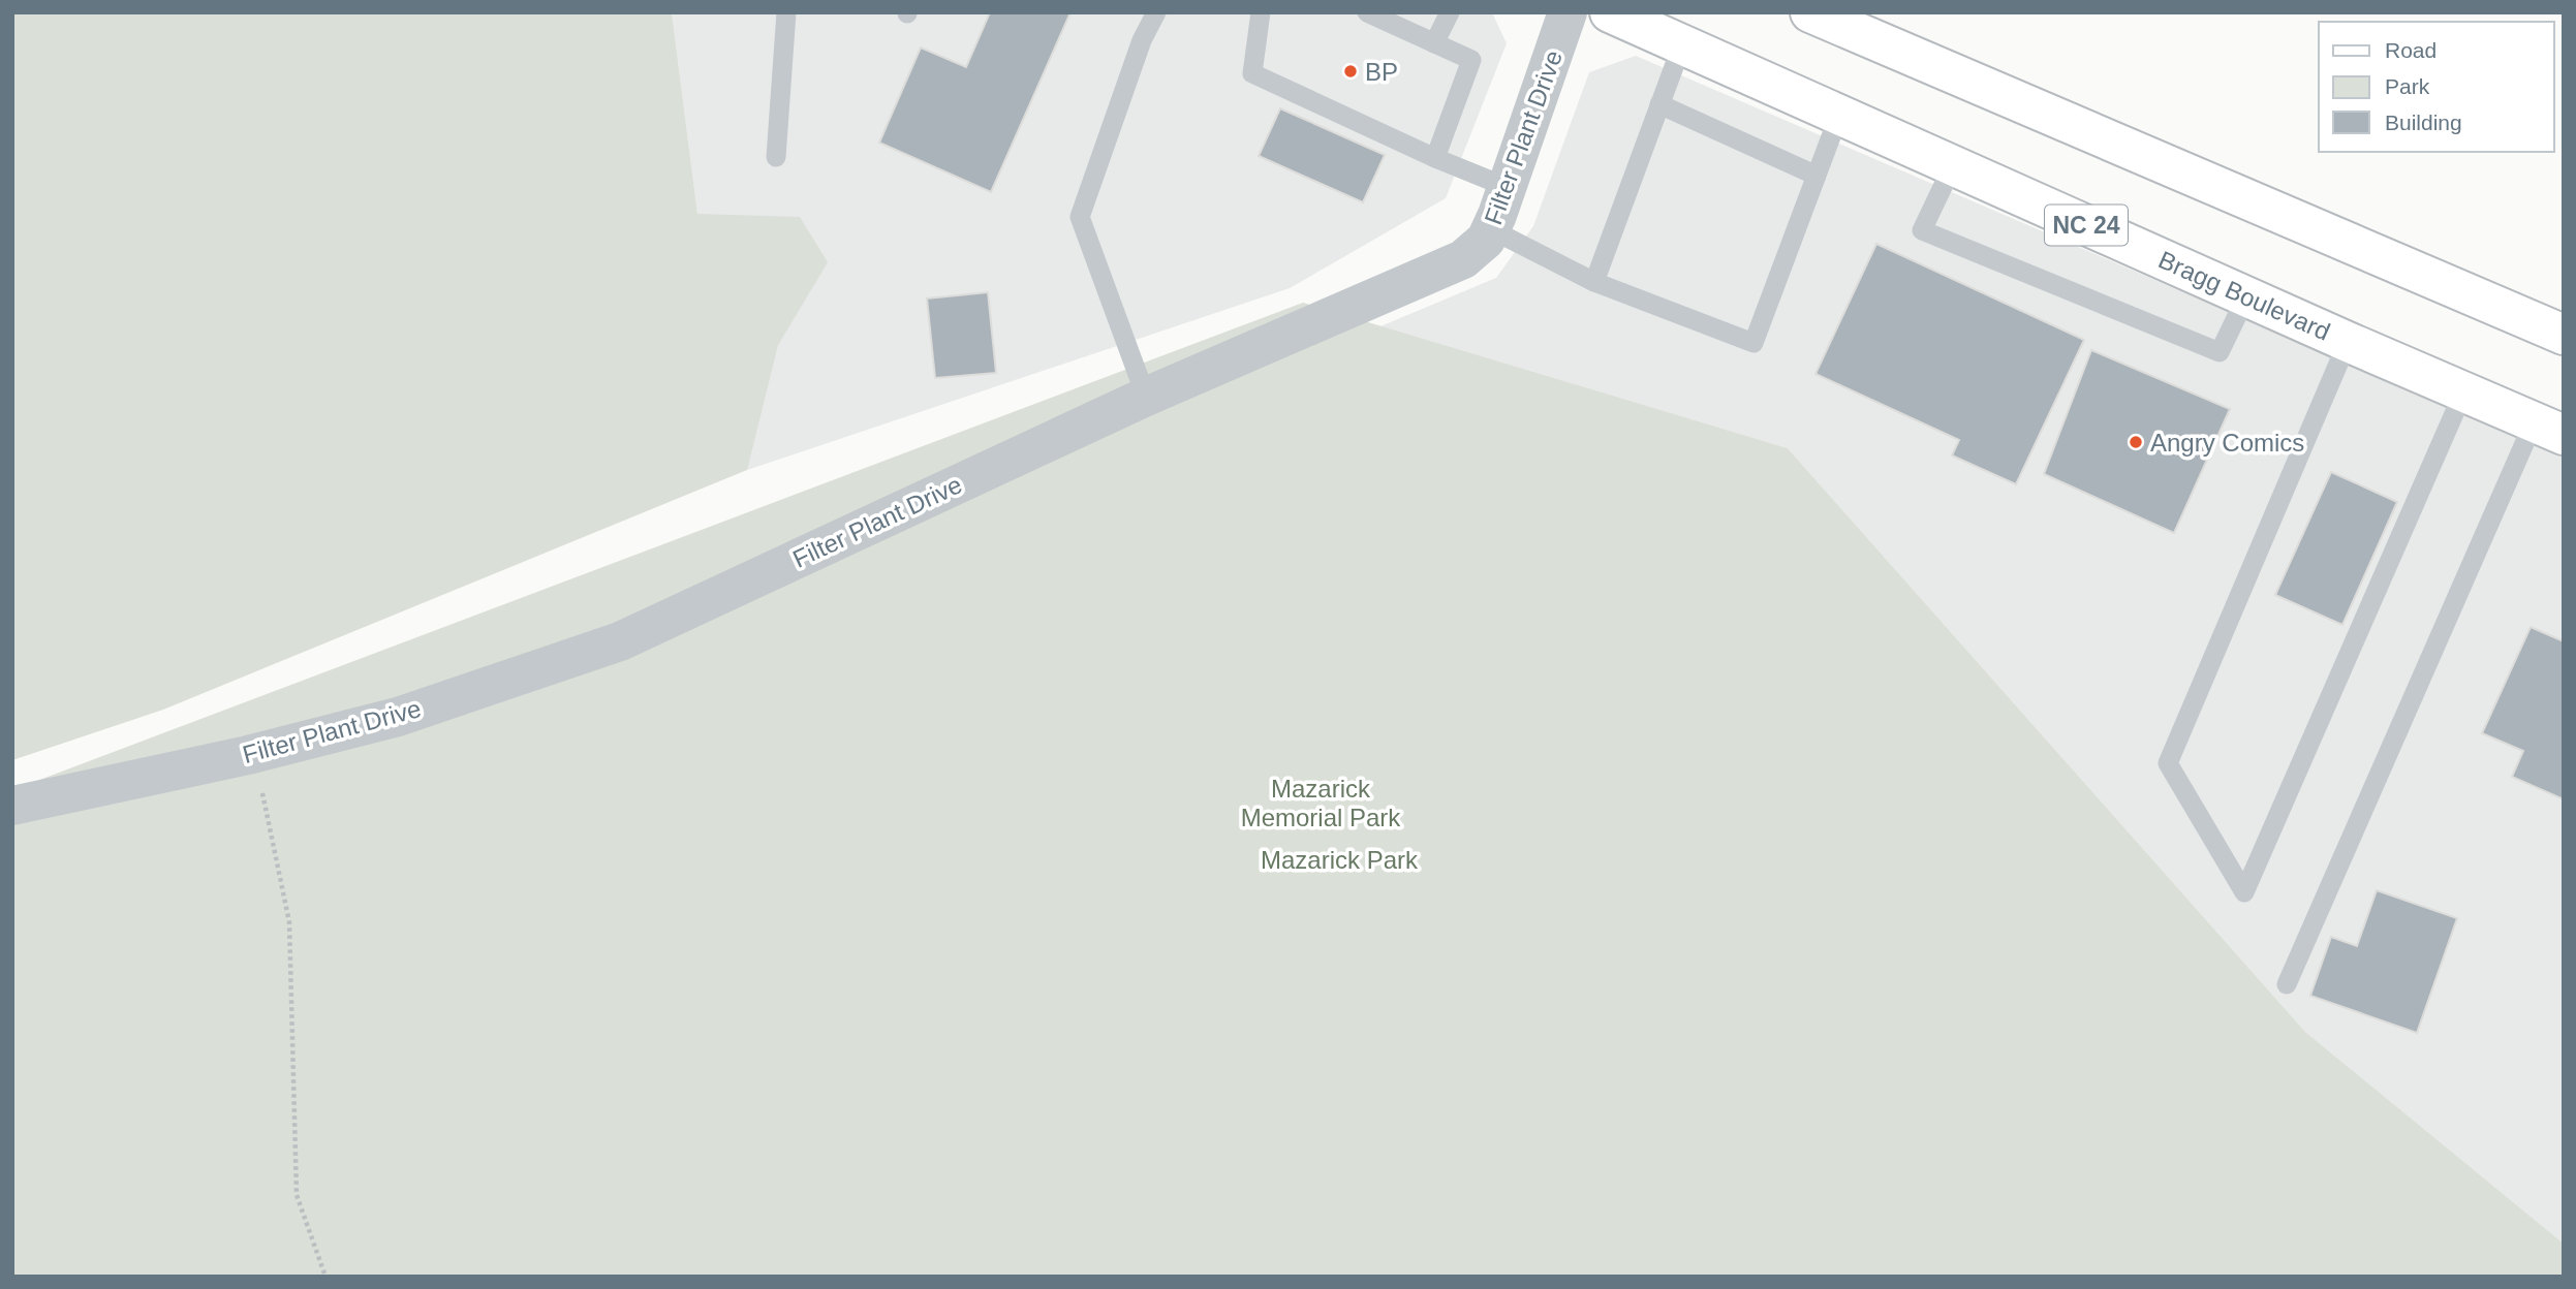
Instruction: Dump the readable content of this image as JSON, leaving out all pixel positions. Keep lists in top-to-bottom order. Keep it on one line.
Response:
{"streets":{"main road":["NC 24","Bragg Boulevard"],"street":["Filter Plant Drive"]},"parks":["Mazarick Memorial Park","Mazarick Park"],"places":["BP","Angry Comics"],"legend":["Road","Park","Building"]}
